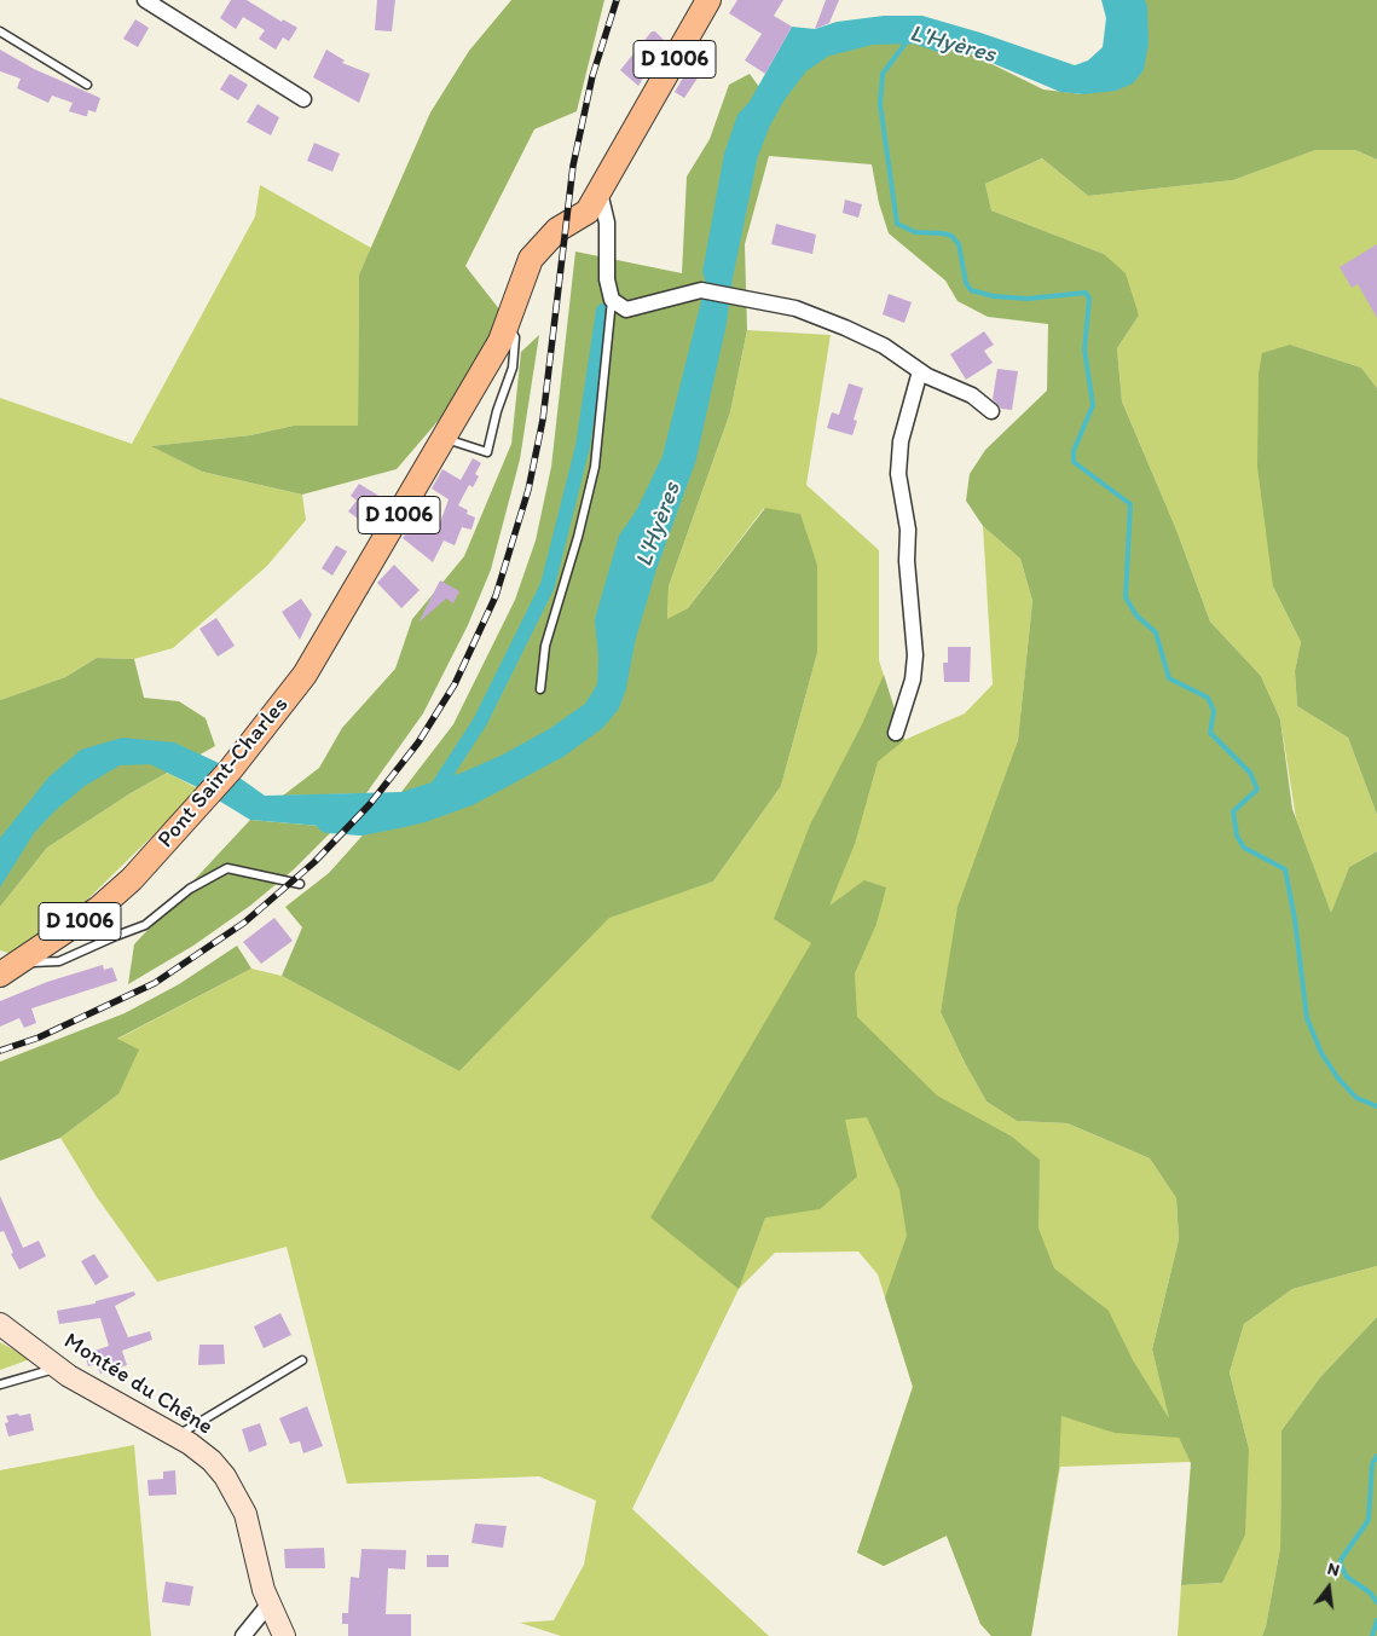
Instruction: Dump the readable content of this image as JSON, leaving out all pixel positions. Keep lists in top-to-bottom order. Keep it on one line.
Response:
{"streets":{"main road":["D 1006","Pont Saint-Charles"],"street":["Montée du Chêne"]},"crossings":[["D 1006","Pont Saint-Charles"]],"water":["L'Hyères"],"north":"top"}
